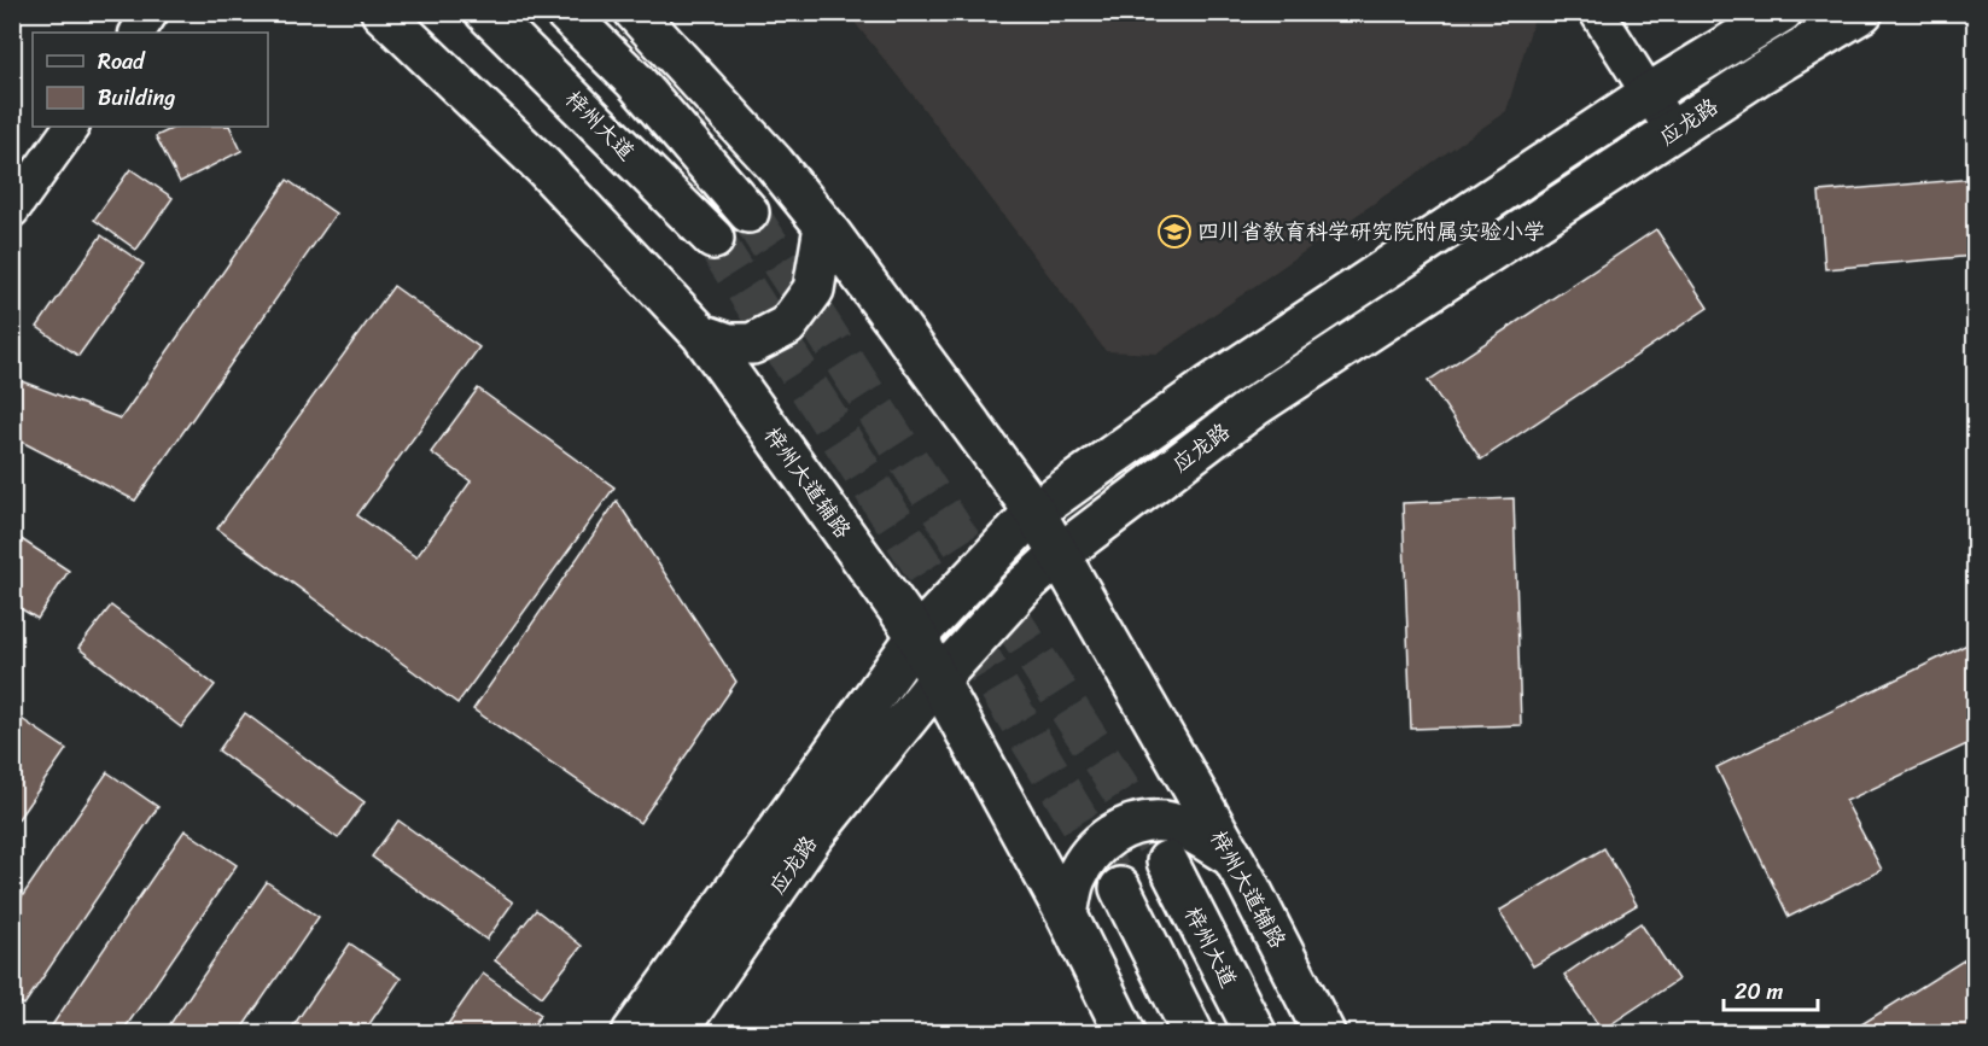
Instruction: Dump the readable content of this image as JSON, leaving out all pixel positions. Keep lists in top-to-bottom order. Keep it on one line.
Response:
{"streets":{"main road":["应龙路","梓州大道","梓州大道辅路"]},"crossings":[["应龙路","梓州大道辅路"]],"places":{"school or university":["四川省教育科学研究院附属实验小学"]},"legend":["Road","Building"],"scale_bar":"20 m"}
